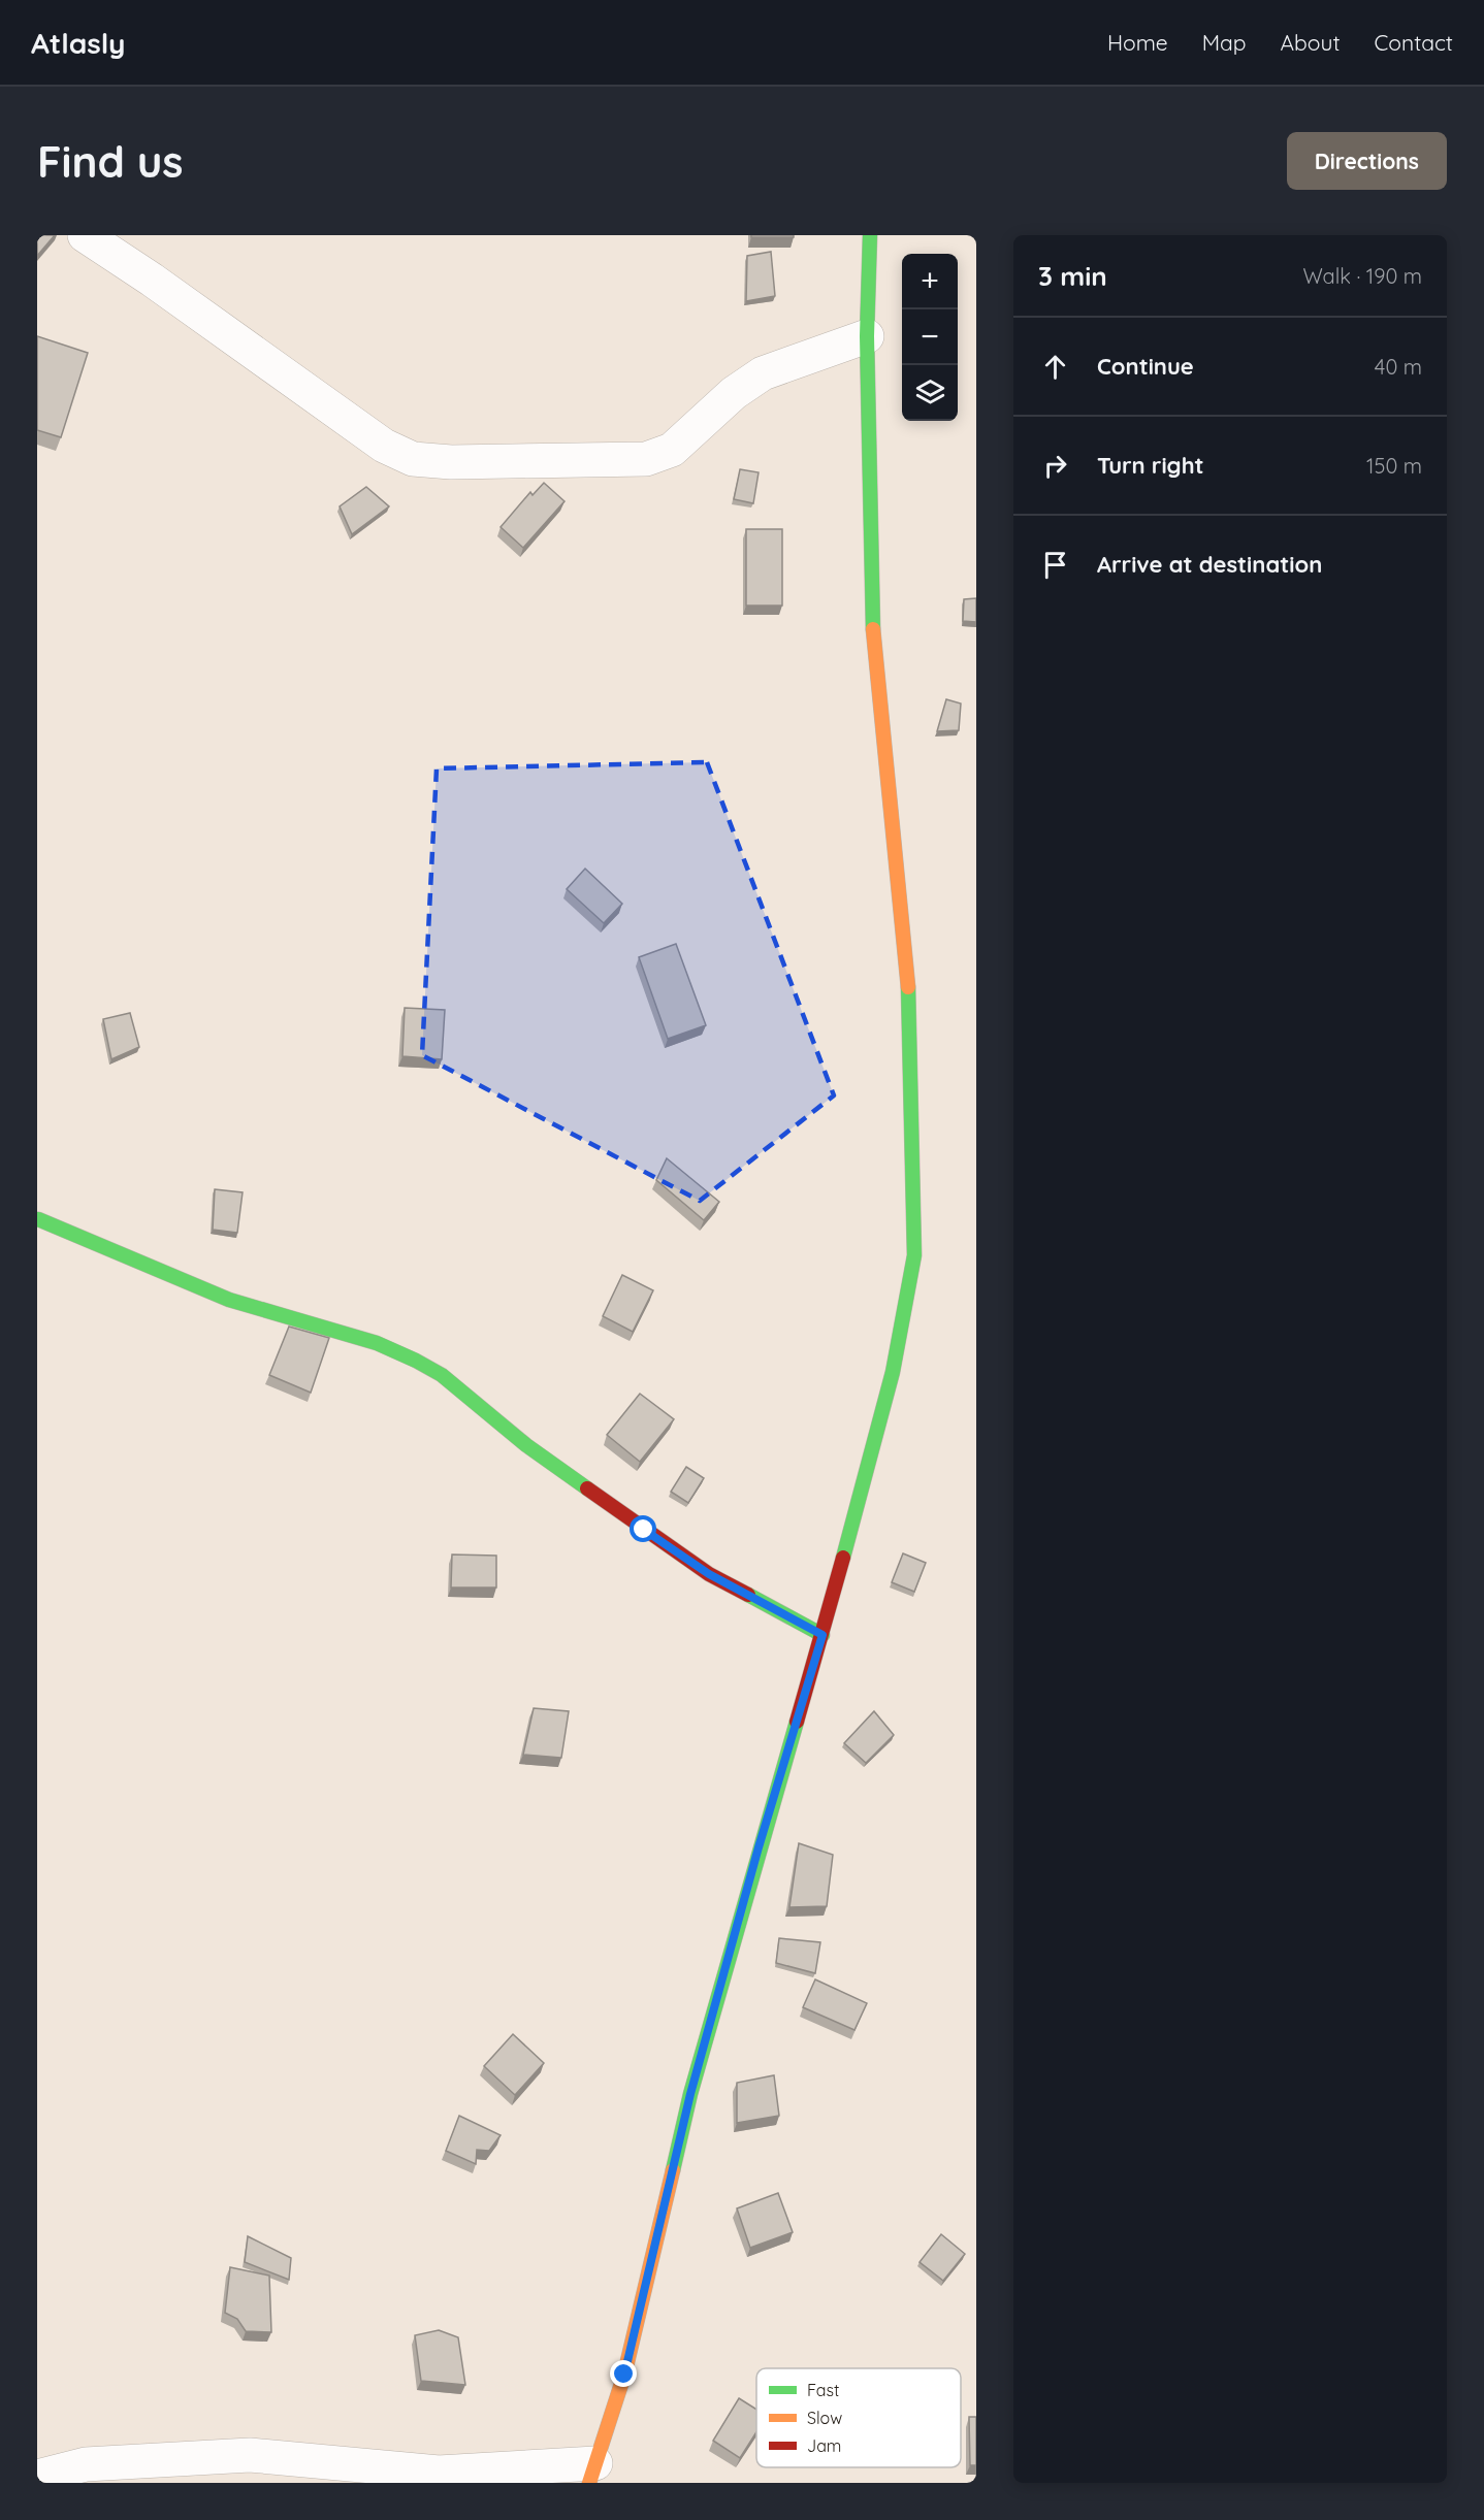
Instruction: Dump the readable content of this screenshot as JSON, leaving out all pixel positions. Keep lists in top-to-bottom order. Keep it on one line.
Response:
{"legend":["Fast","Slow","Jam"],"page":{"header":"Atlasly","nav":["Home","Map","About","Contact"],"buttons":"Directions","title":"Find us","heading":["3 min","Walk · 190 m"],"map_buttons":["+","−"],"list":[["Continue","40 m"],["Turn right","150 m"],"Arrive at destination"]}}
